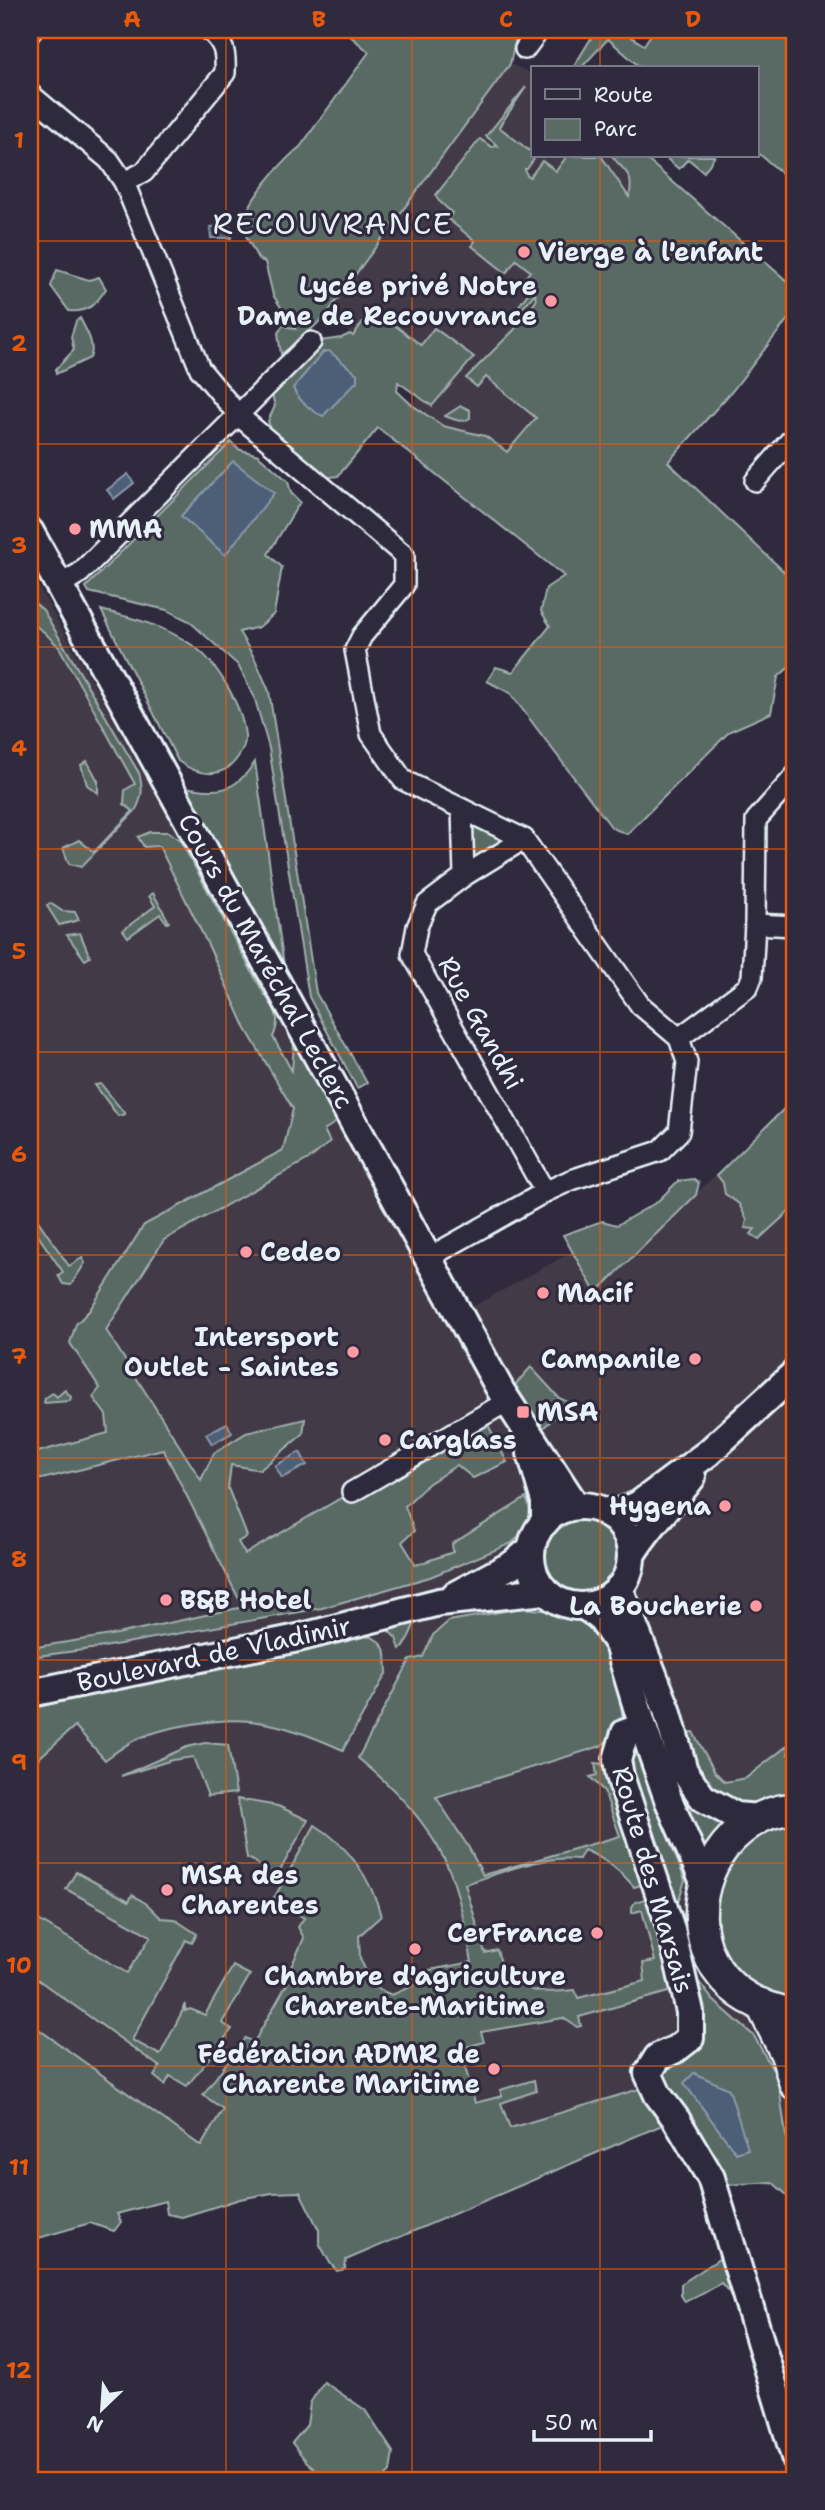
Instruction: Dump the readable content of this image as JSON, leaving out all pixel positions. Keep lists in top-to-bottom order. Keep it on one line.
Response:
{"streets":{"main road":["Cours du Maréchal Leclerc","Boulevard de Vladimir","Route des Marsais"],"street":["Rue Gandhi"]},"districts":["RECOUVRANCE"],"places":{"other":["Vierge à l'enfant","Lycée privé Notre Dame de Recouvrance","MMA","Cedeo","Macif","Intersport Outlet - Saintes","Campanile","Carglass","Hygena","B&B Hotel","La Boucherie","MSA des Charentes","CerFrance","Chambre d'agriculture Charente-Maritime","Fédération ADMR de Charente Maritime"],"transit":["MSA"]},"legend":["Route","Parc"],"scale_bar":"50 m","north":"bottom left","grid":{"columns":["A","B","C","D"],"rows":["1","2","3","4","5","6","7","8","9","10","11","12"]}}
